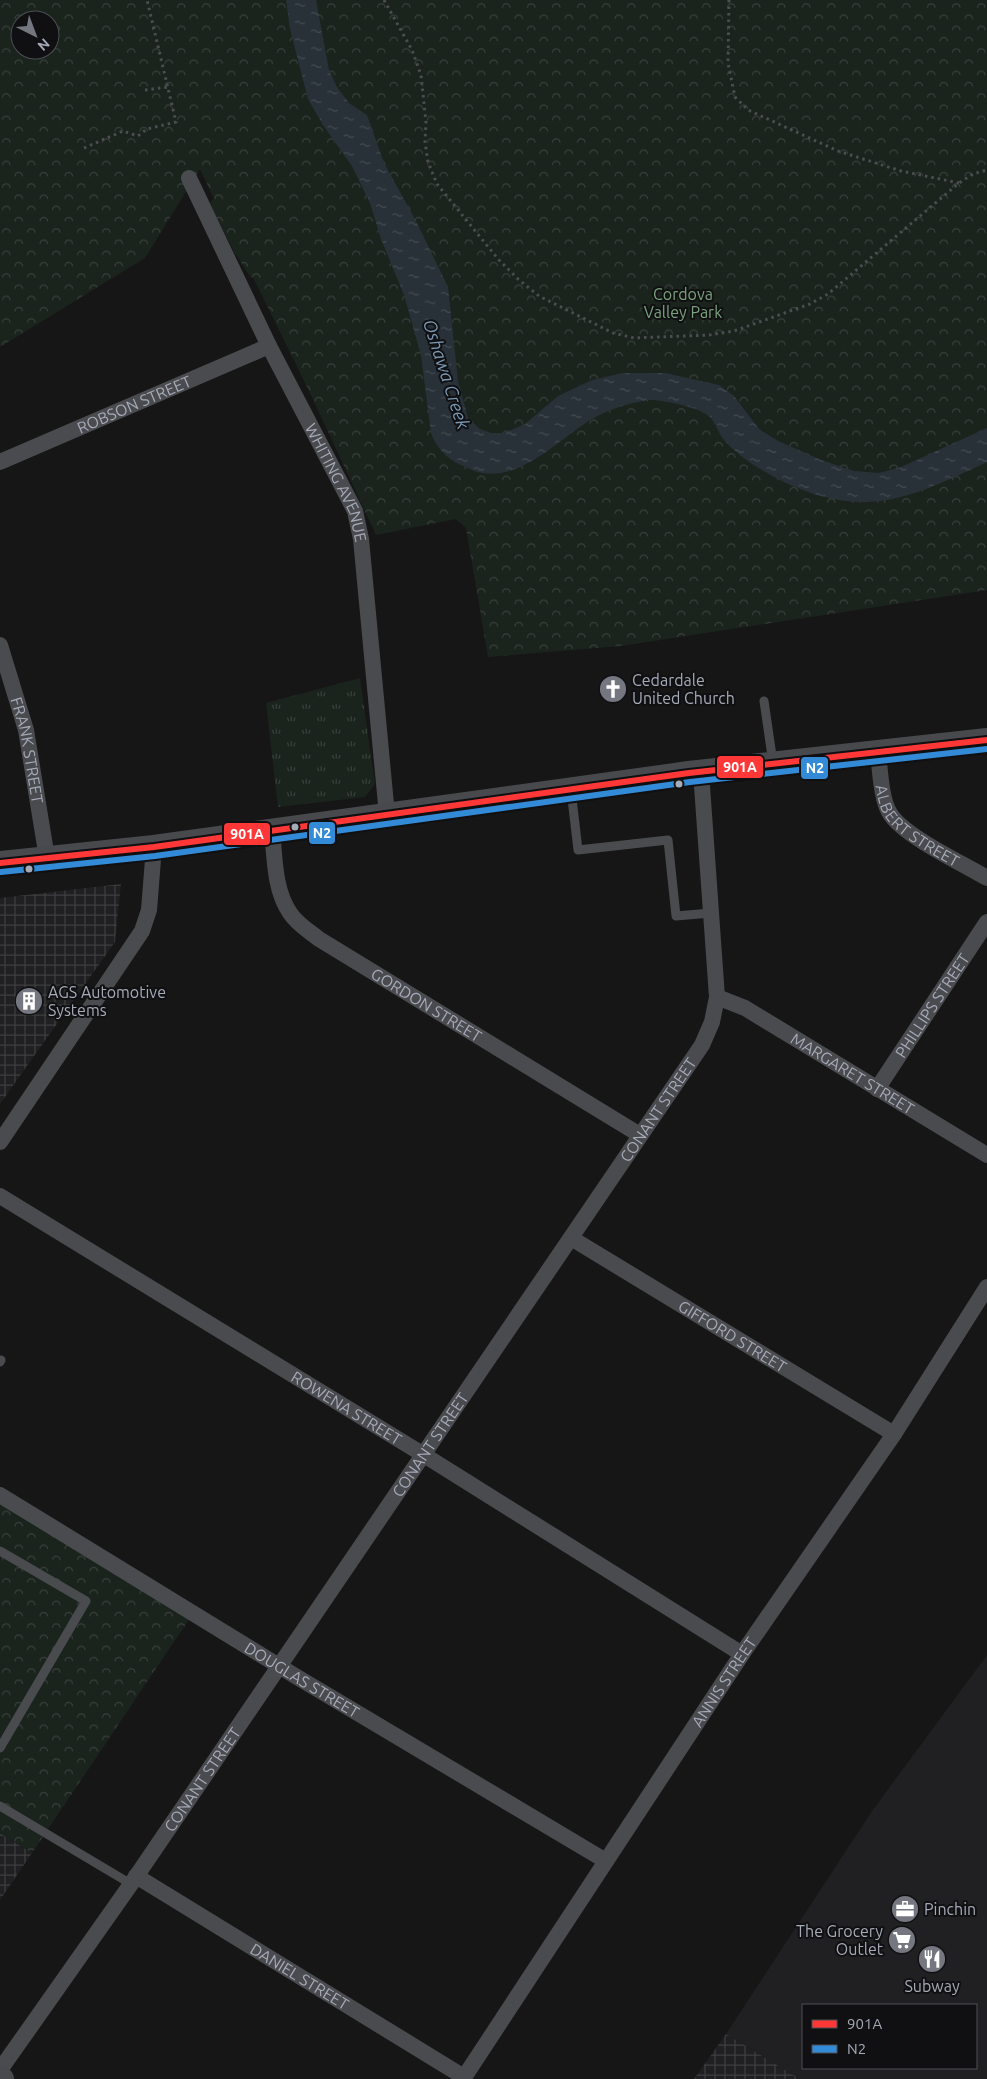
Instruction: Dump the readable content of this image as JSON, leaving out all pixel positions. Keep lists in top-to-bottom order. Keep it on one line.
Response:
{"streets":{"street":["ROBSON STREET","WHITING AVENUE","FRANK STREET","ALBERT STREET","GORDON STREET","PHILLIPS STREET","MARGARET STREET","CONANT STREET","GIFFORD STREET","ROWENA STREET","DOUGLAS STREET","ANNIS STREET","DANIEL STREET"]},"crossings":[["ROBSON STREET","WHITING AVENUE"],["GORDON STREET","CONANT STREET"],["PHILLIPS STREET","MARGARET STREET"],["MARGARET STREET","CONANT STREET"],["CONANT STREET","GIFFORD STREET"],["CONANT STREET","ROWENA STREET"],["CONANT STREET","DOUGLAS STREET"],["CONANT STREET","DANIEL STREET"],["GIFFORD STREET","ANNIS STREET"],["ROWENA STREET","ANNIS STREET"],["DOUGLAS STREET","ANNIS STREET"],["ANNIS STREET","DANIEL STREET"]],"water":["Oshawa Creek"],"parks":["Cordova Valley Park"],"places":{"church":["Cedardale United Church"],"building":["AGS Automotive Systems"],"office":["Pinchin"],"supermarket":["The Grocery Outlet"],"restaurant":["Subway"]},"lines":["transit line 901A","transit line N2"],"legend":["901A","N2"],"north":"bottom right"}
